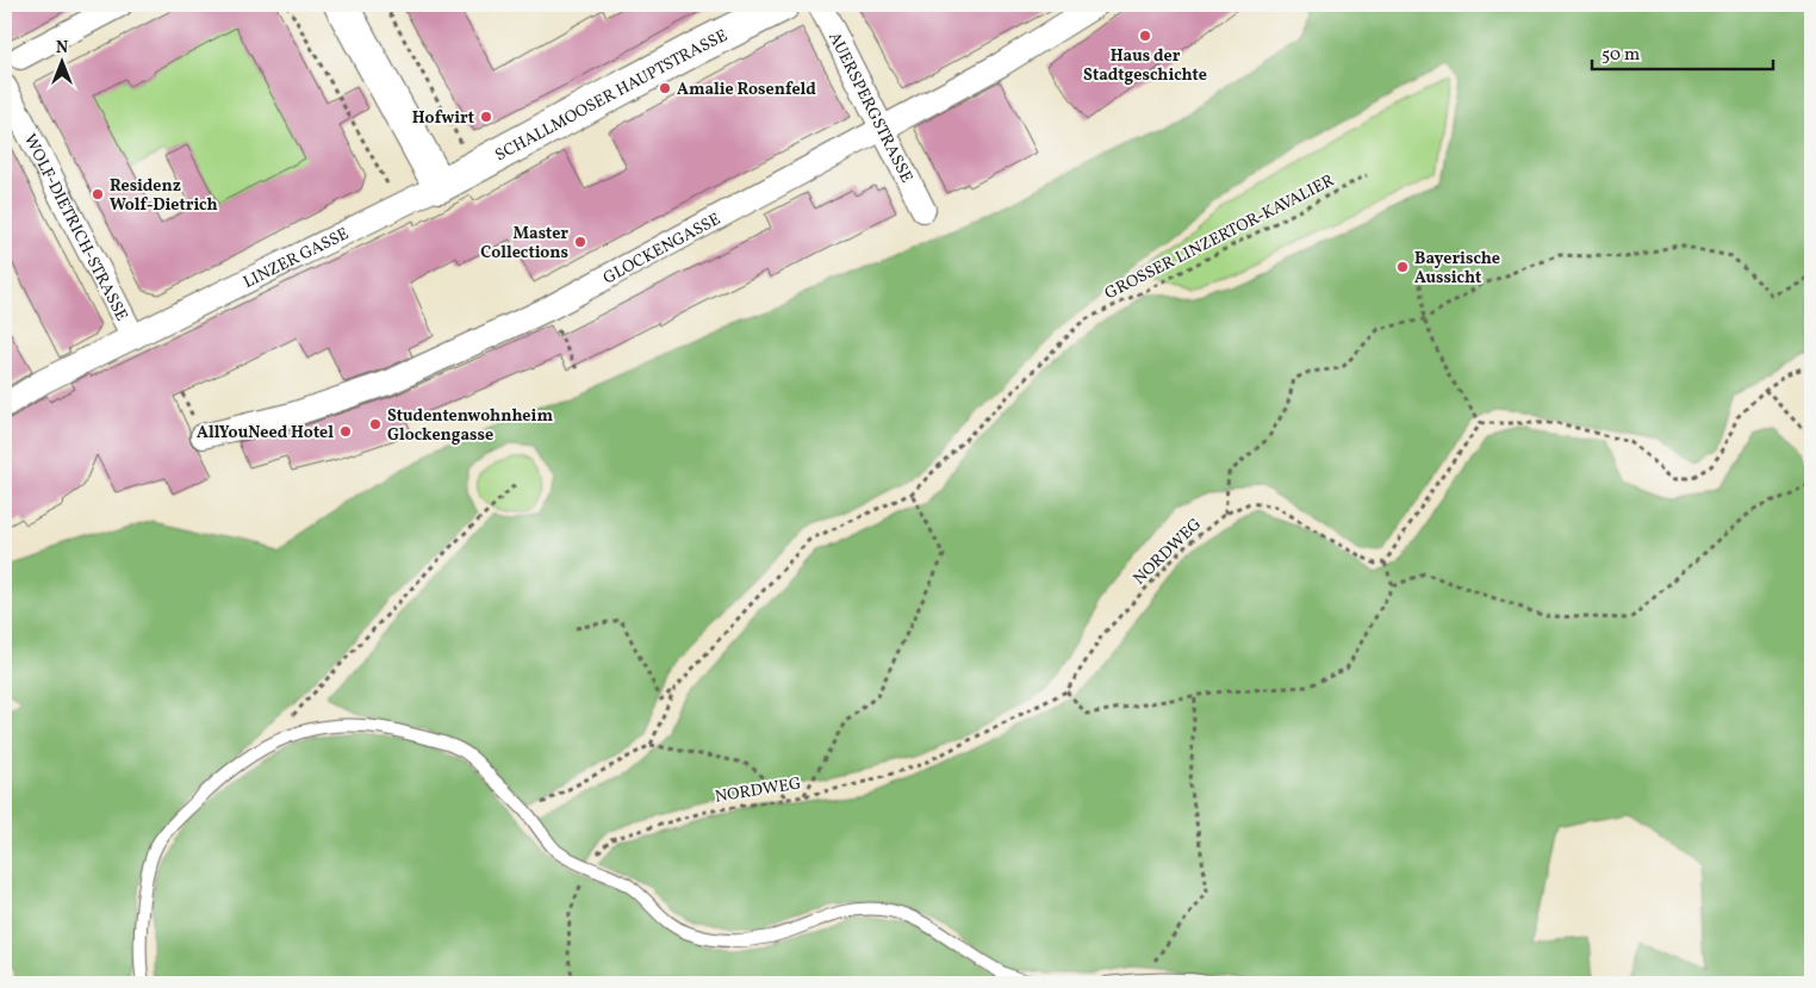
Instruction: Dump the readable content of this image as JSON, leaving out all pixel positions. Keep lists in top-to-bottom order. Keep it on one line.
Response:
{"streets":{"street":["SCHALLMOOSER HAUPTSTRASSE","AUERSPERGSTRASSE","WOLF-DIETRICH-STRASSE","GLOCKENGASSE","LINZER GASSE"],"path":["GROSSER LINZERTOR-KAVALIER","NORDWEG"]},"crossings":[["SCHALLMOOSER HAUPTSTRASSE","LINZER GASSE"],["AUERSPERGSTRASSE","GLOCKENGASSE"],["WOLF-DIETRICH-STRASSE","LINZER GASSE"]],"places":["Haus der Stadtgeschichte","Amalie Rosenfeld","Hofwirt","Residenz Wolf-Dietrich","Master Collections","Bayerische Aussicht","Studentenwohnheim Glockengasse","AllYouNeed Hotel"],"scale_bar":"50 m","north":"top"}
